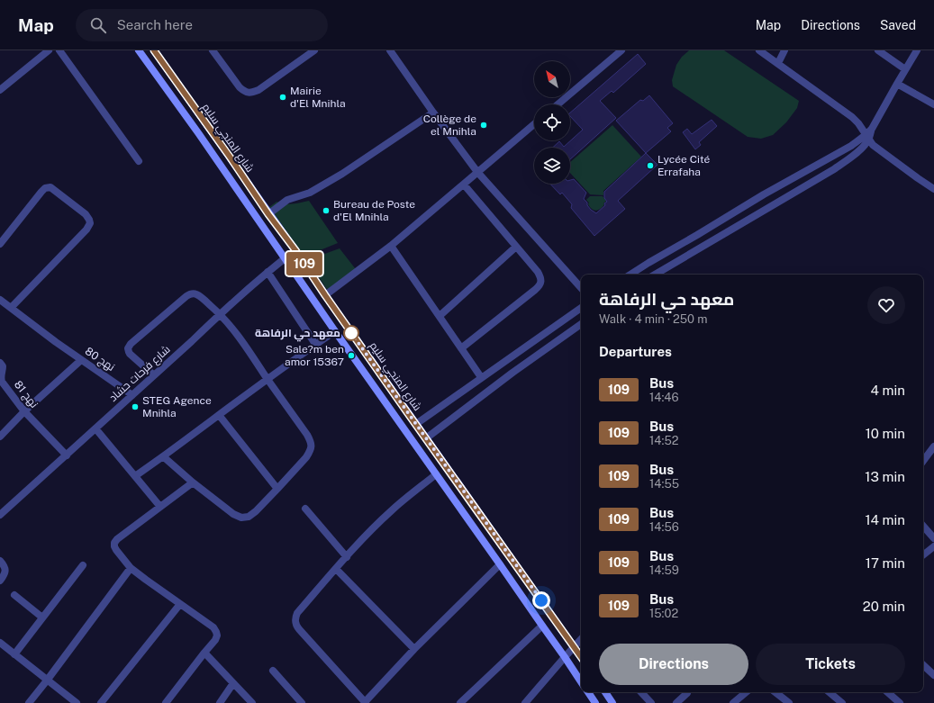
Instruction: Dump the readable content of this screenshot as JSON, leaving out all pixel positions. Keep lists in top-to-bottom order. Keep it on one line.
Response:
{"streets":{"main road":["شارع المنجي سليم"],"street":["نهج 80","شارع فرحات حشاد","نهج 81"]},"crossings":[["شارع المنجي سليم","شارع فرحات حشاد"],["نهج 80","شارع فرحات حشاد"],["شارع فرحات حشاد","نهج 81"]],"places":["Mairie d'El Mnihla","Collège de el Mnihla","Lycée Cité Errafaha","Bureau de Poste d'El Mnihla","معهد حي الرفاهة","Sale?m ben amor 15367","STEG Agence Mnihla"],"lines":["bus line 109"],"north":"top left","page":{"header":"Map","search":"Search here","nav":["Map","Directions","Saved"],"on_map":"109","heading":[["معهد حي الرفاهة","Walk · 4 min · 250 m"],"Departures"],"list":[{"mark":"109","name":"Bus","note":"14:46","value":"4 min"},{"mark":"109","name":"Bus","note":"14:52","value":"10 min"},{"mark":"109","name":"Bus","note":"14:55","value":"13 min"},{"mark":"109","name":"Bus","note":"14:56","value":"14 min"},{"mark":"109","name":"Bus","note":"14:59","value":"17 min"},{"mark":"109","name":"Bus","note":"15:02","value":"20 min"}],"buttons":["Directions","Tickets"]}}
